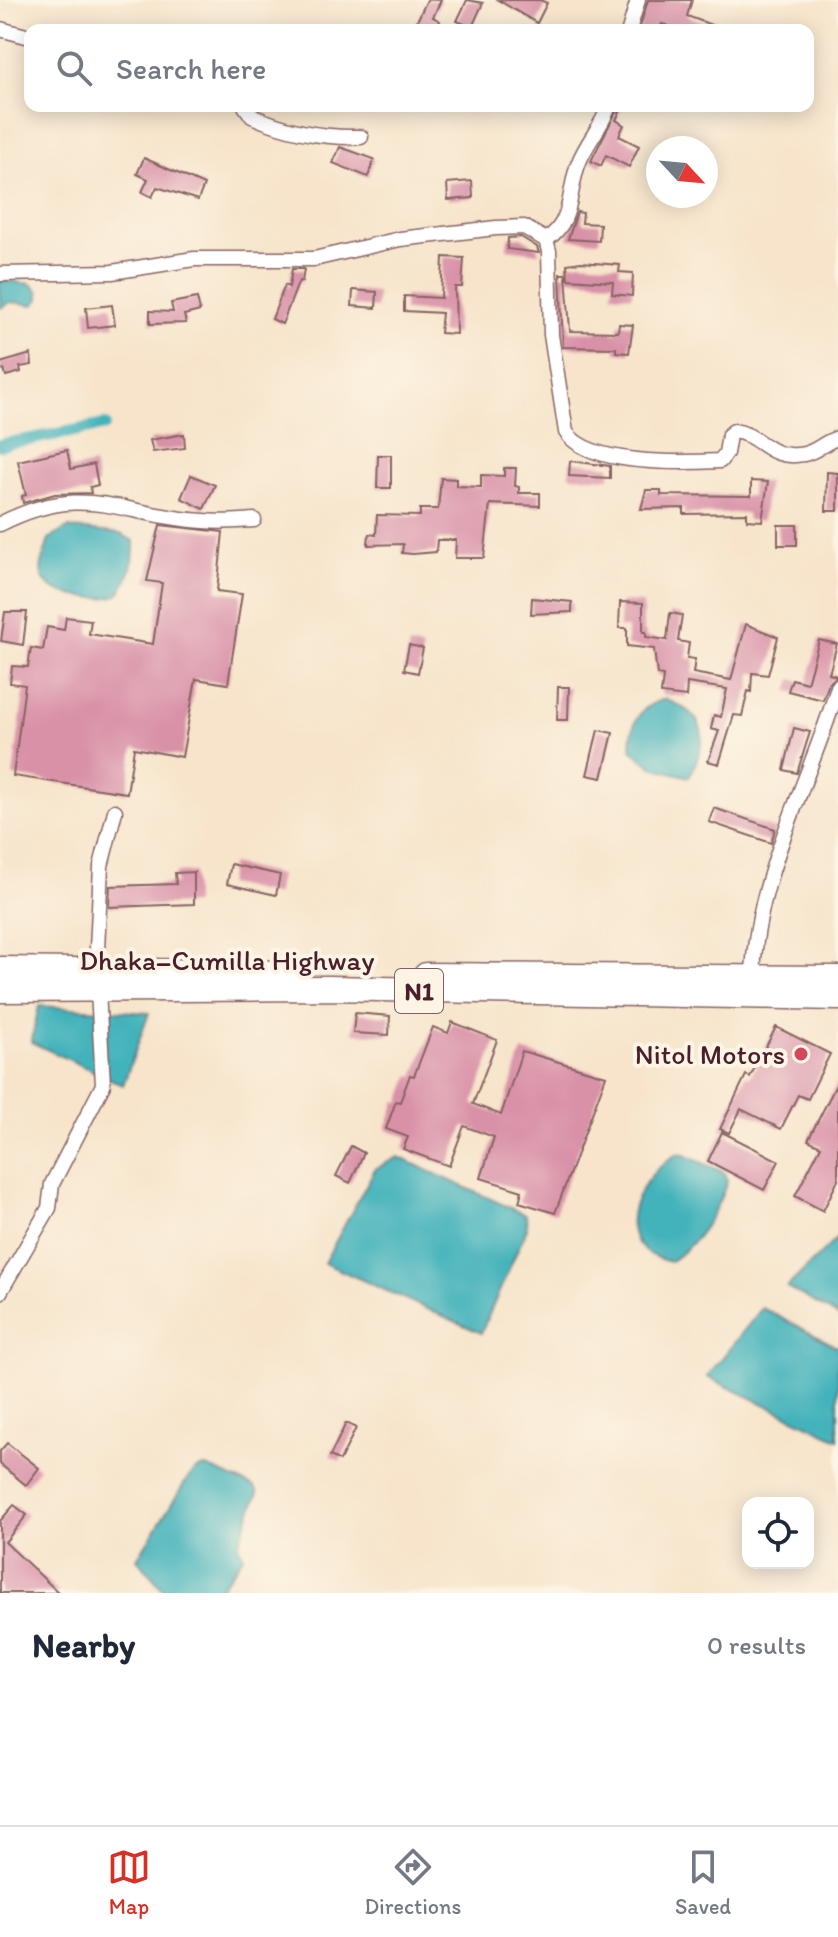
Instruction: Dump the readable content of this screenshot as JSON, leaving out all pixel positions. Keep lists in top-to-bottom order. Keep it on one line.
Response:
{"streets":{"highway":["Dhaka–Cumilla Highway","N1"]},"places":["Nitol Motors"],"north":"bottom right","page":{"search":"Search here","heading":["Nearby","0 results"],"nav":["Map","Directions","Saved"]}}
